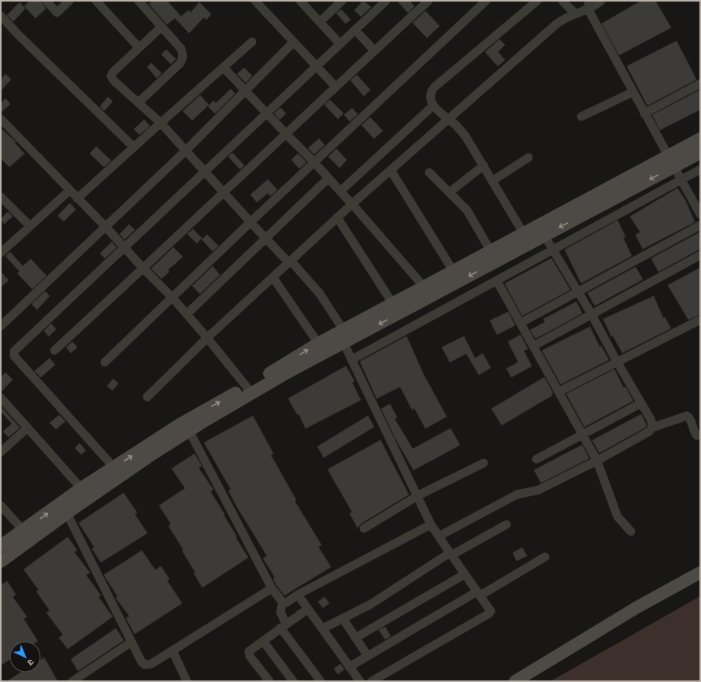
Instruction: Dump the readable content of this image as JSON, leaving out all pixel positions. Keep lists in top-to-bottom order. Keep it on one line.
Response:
{"north":"bottom right"}
